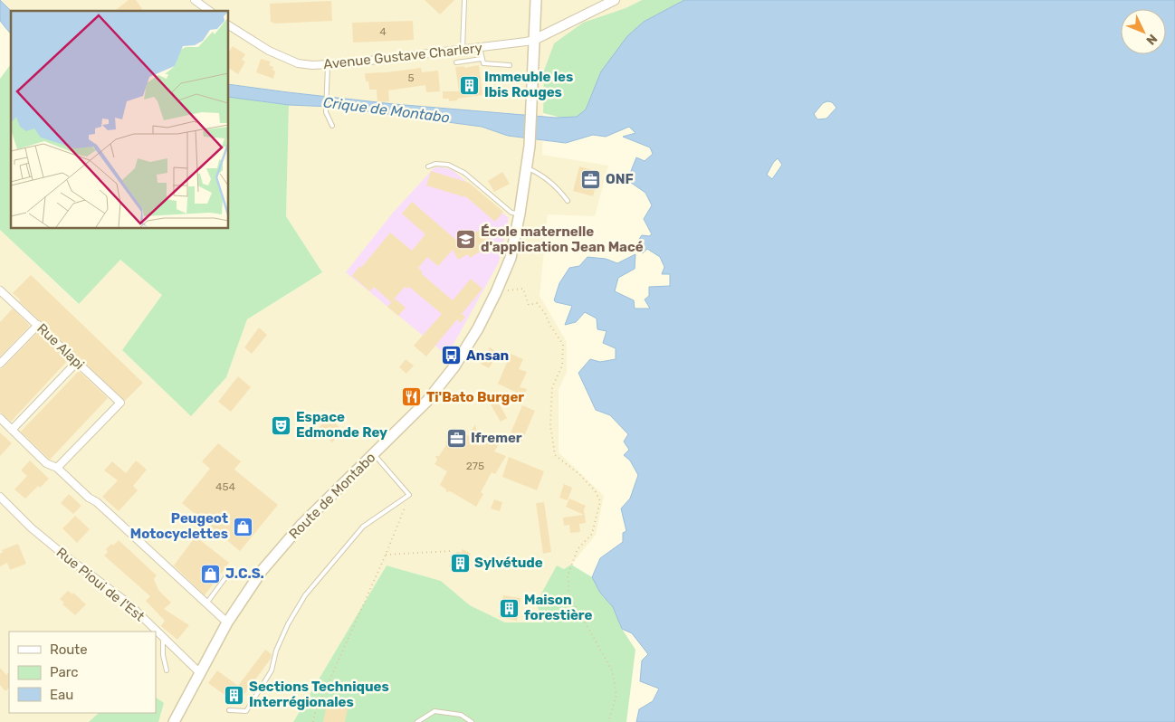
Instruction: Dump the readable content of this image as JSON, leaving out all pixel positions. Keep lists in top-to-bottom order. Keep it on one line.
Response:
{"streets":{"main road":["Route de Montabo"],"street":["Avenue Gustave Charlery","Rue Alapi","Rue Pioui de l'Est"]},"crossings":[["Avenue Gustave Charlery","Route de Montabo"],["Route de Montabo","Rue Pioui de l'Est"]],"water":["Crique de Montabo"],"places":{"building":["Immeuble les Ibis Rouges","Sylvétude","Maison forestière","Sections Techniques Interrégionales"],"office":["ONF","Ifremer"],"school or university":["École maternelle d'application Jean Macé"],"bus stop":["Ansan"],"restaurant":["Ti'Bato Burger"],"theatre":["Espace Edmonde Rey"],"shop":["Peugeot Motocyclettes","J.C.S."]},"house_numbers":["4","5","275","454"],"legend":["Route","Parc","Eau"],"north":"bottom right"}
